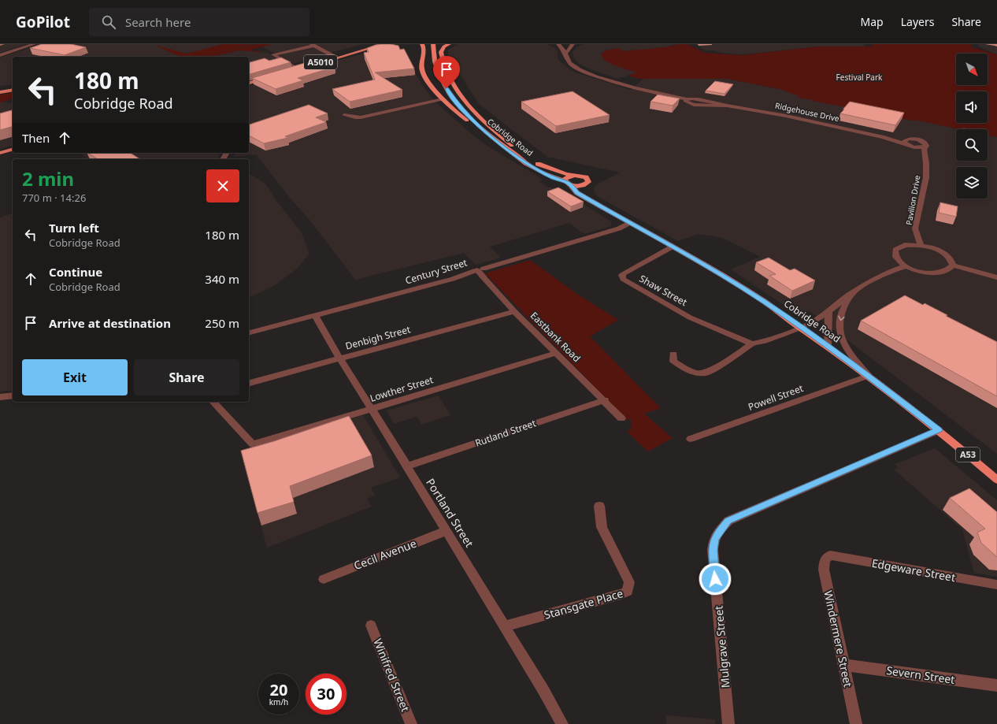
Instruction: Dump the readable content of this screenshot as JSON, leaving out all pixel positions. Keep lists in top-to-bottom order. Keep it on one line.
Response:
{"streets":{"highway":["Cobridge Road","A53"],"main road":["A5010"],"street":["Ridgehouse Drive","Pavilion Drive","Century Street","Shaw Street","Eastbank Road","Denbigh Street","Lowther Street","Powell Street","Rutland Street","Portland Street","Cecil Avenue","Edgeware Street","Stansgate Place","Windermere Street","Mulgrave Street","Winifred Street","Severn Street"]},"crossings":[["Cobridge Road","Century Street"],["Cobridge Road","Shaw Street"],["Cobridge Road","Powell Street"],["Cobridge Road","Mulgrave Street"],["Century Street","Eastbank Road"],["Century Street","Portland Street"],["Eastbank Road","Denbigh Street"],["Eastbank Road","Lowther Street"],["Eastbank Road","Rutland Street"],["Denbigh Street","Portland Street"],["Lowther Street","Portland Street"],["Rutland Street","Portland Street"],["Portland Street","Cecil Avenue"],["Portland Street","Stansgate Place"],["Edgeware Street","Windermere Street"],["Windermere Street","Severn Street"]],"parks":["Festival Park"],"north":"bottom right","page":{"header":"GoPilot","search":"Search here","nav":["Map","Layers","Share"],"turn":["180 m","Cobridge Road"],"then":"Then","heading":["2 min","770 m · 14:26"],"list":[{"name":"Turn left","note":"Cobridge Road","value":"180 m"},{"name":"Continue","note":"Cobridge Road","value":"340 m"},{"name":"Arrive at destination","value":"250 m"}],"buttons":["Exit","Share"],"speed":"20 km/h","limit":"30"}}
